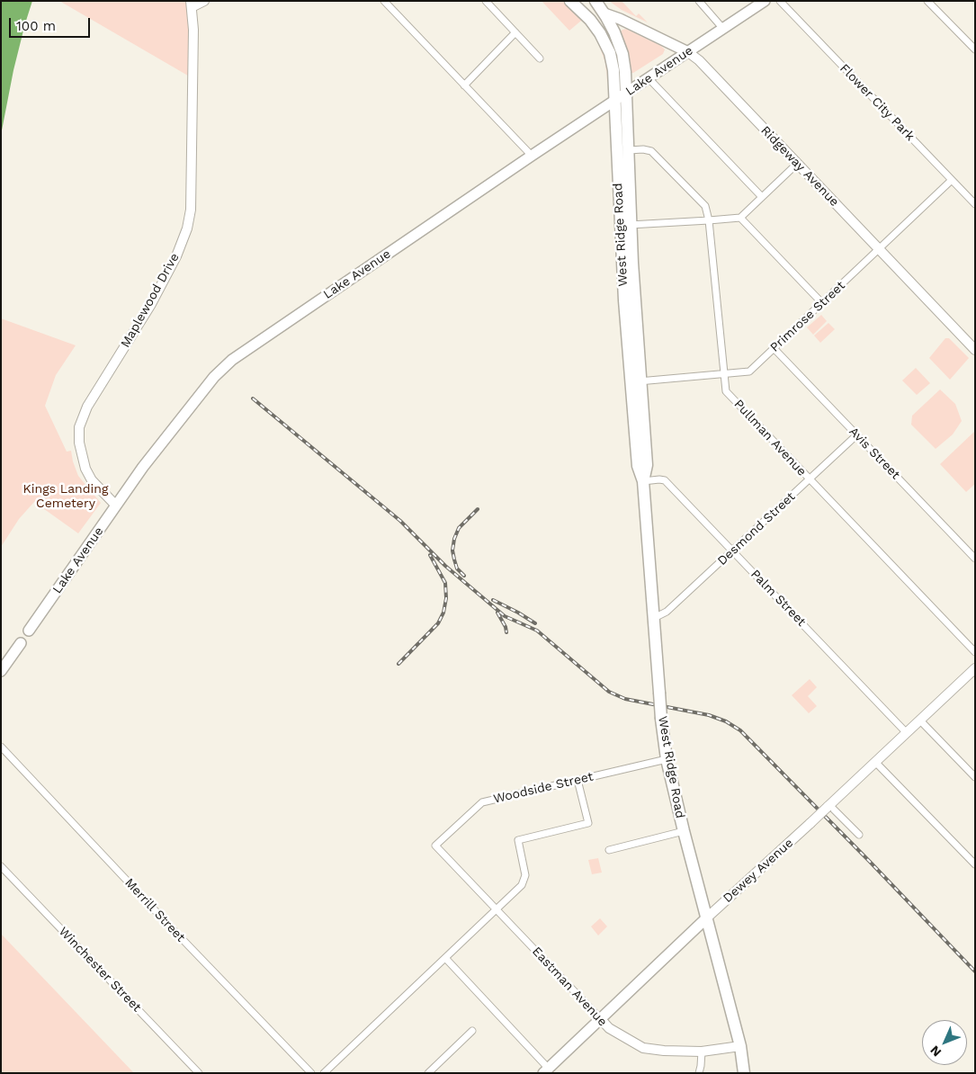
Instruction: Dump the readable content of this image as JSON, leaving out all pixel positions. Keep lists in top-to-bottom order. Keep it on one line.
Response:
{"streets":{"highway":["West Ridge Road"],"main road":["Lake Avenue","Ridgeway Avenue","Dewey Avenue"],"street":["Flower City Park","Maplewood Drive","Primrose Street","Pullman Avenue","Avis Street","Desmond Street","Palm Street","Woodside Street","Merrill Street","Winchester Street","Eastman Avenue"]},"crossings":[["Lake Avenue","Ridgeway Avenue"],["Lake Avenue","West Ridge Road"],["Lake Avenue","Maplewood Drive"],["Flower City Park","Primrose Street"],["Ridgeway Avenue","West Ridge Road"],["Ridgeway Avenue","Primrose Street"],["West Ridge Road","Primrose Street"],["West Ridge Road","Pullman Avenue"],["West Ridge Road","Desmond Street"],["West Ridge Road","Palm Street"],["West Ridge Road","Woodside Street"],["West Ridge Road","Dewey Avenue"],["West Ridge Road","Eastman Avenue"],["Primrose Street","Pullman Avenue"],["Primrose Street","Avis Street"],["Pullman Avenue","Desmond Street"],["Avis Street","Desmond Street"],["Desmond Street","Palm Street"],["Palm Street","Dewey Avenue"],["Woodside Street","Eastman Avenue"],["Dewey Avenue","Eastman Avenue"]],"parks":["Kings Landing Cemetery"],"scale_bar":"100 m","north":"bottom left"}
